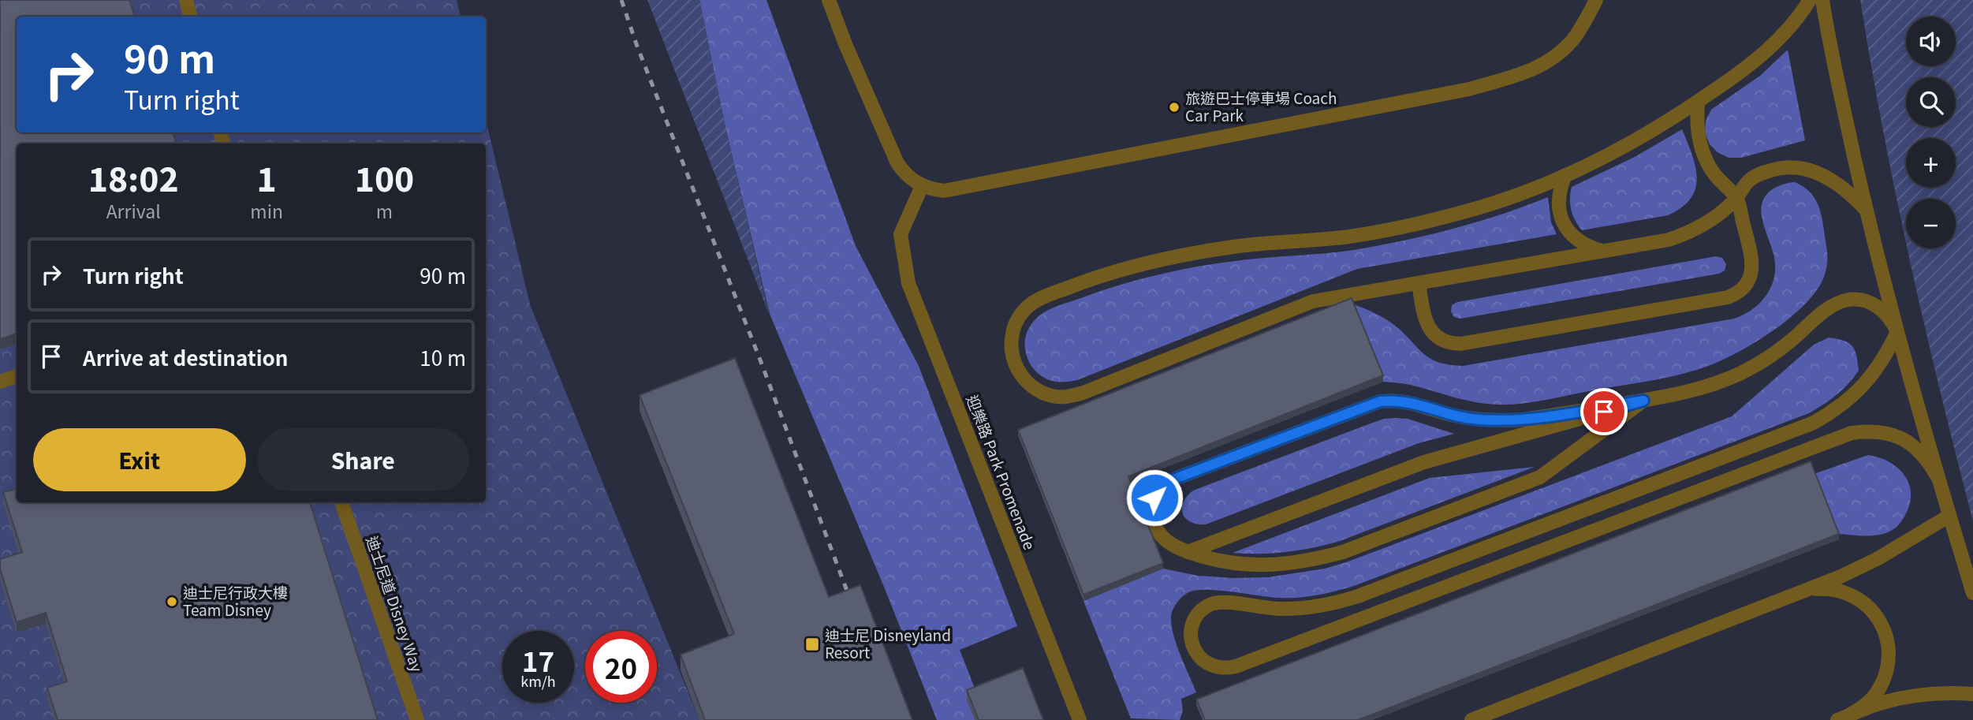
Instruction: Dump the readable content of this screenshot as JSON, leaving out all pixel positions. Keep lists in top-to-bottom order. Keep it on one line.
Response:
{"streets":{"street":["迎樂路 Park Promenade","迪士尼道 Disney Way"]},"places":{"other":["旅遊巴士停車場 Coach Car Park","迪士尼行政大樓 Team Disney"],"transit":["迪士尼 Disneyland Resort"]},"page":{"map_buttons":["+","−"],"turn":["90 m","Turn right"],"eta":["18:02","Arrival","1","min","100","m"],"list":[{"name":"Turn right","value":"90 m"},{"name":"Arrive at destination","value":"10 m"}],"buttons":["Exit","Share"],"speed":"17 km/h","limit":"20"}}
